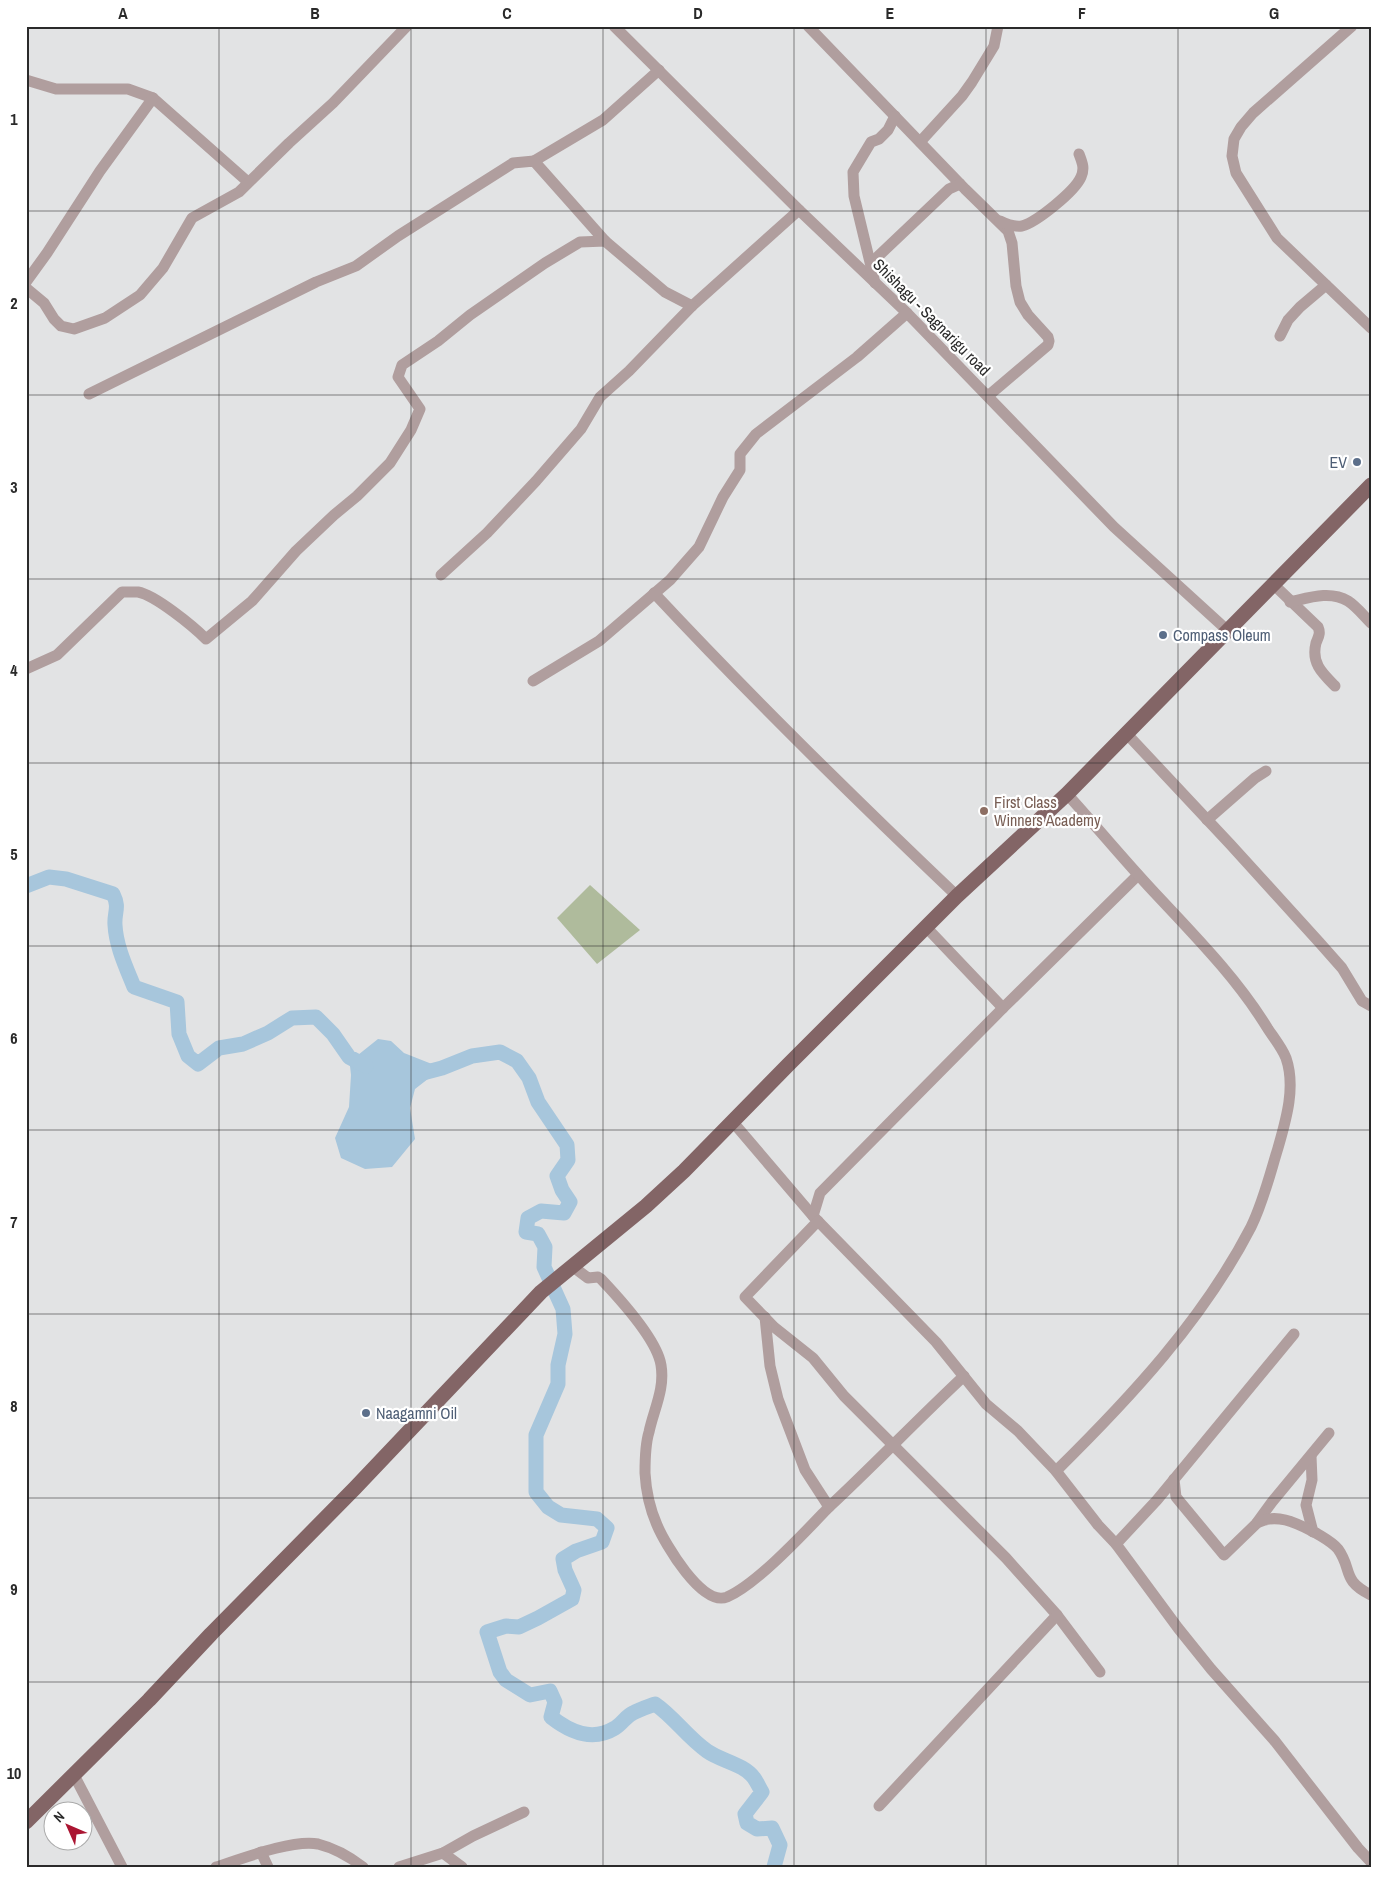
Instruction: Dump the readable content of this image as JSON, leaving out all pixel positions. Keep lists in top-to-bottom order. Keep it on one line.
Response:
{"streets":{"street":["Shishagu - Sagnarigu road"]},"places":["EV","Compass Oleum","First Class Winners Academy","Naagamni Oil"],"north":"top left","grid":{"columns":["A","B","C","D","E","F","G"],"rows":["1","2","3","4","5","6","7","8","9","10"]}}
